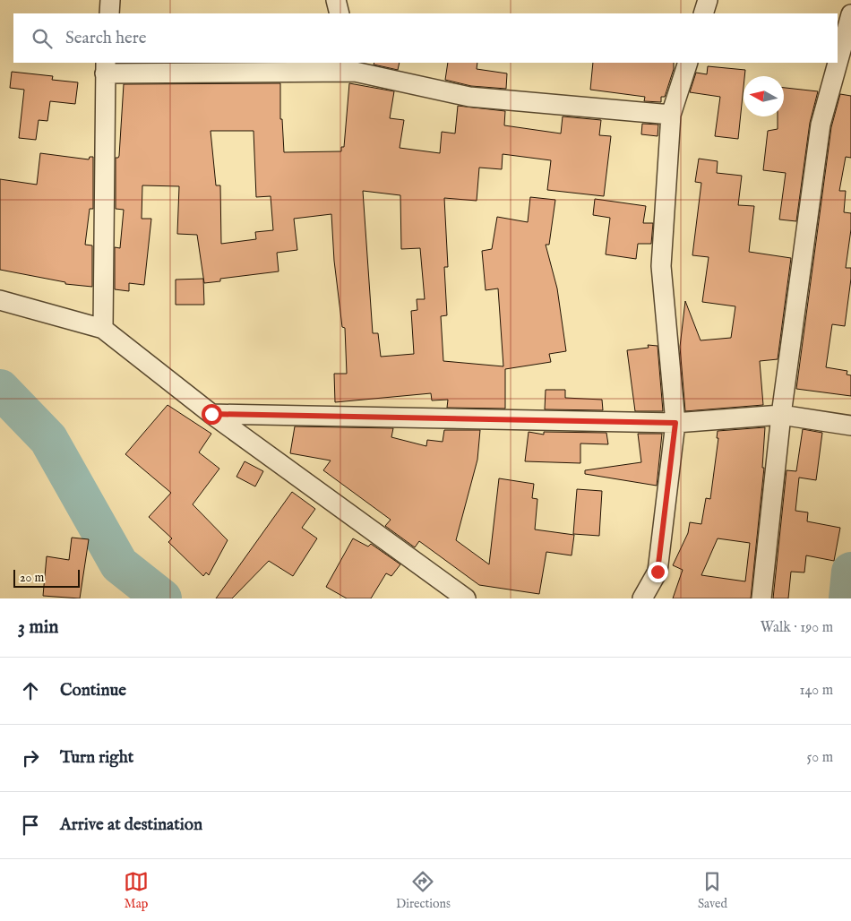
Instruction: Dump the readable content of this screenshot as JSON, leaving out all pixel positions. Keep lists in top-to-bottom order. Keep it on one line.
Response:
{"scale_bar":"20 m","north":"left","page":{"search":"Search here","scale":"20 m","heading":["3 min","Walk · 190 m"],"list":[["Continue","140 m"],["Turn right","50 m"],"Arrive at destination"],"nav":["Map","Directions","Saved"]}}
